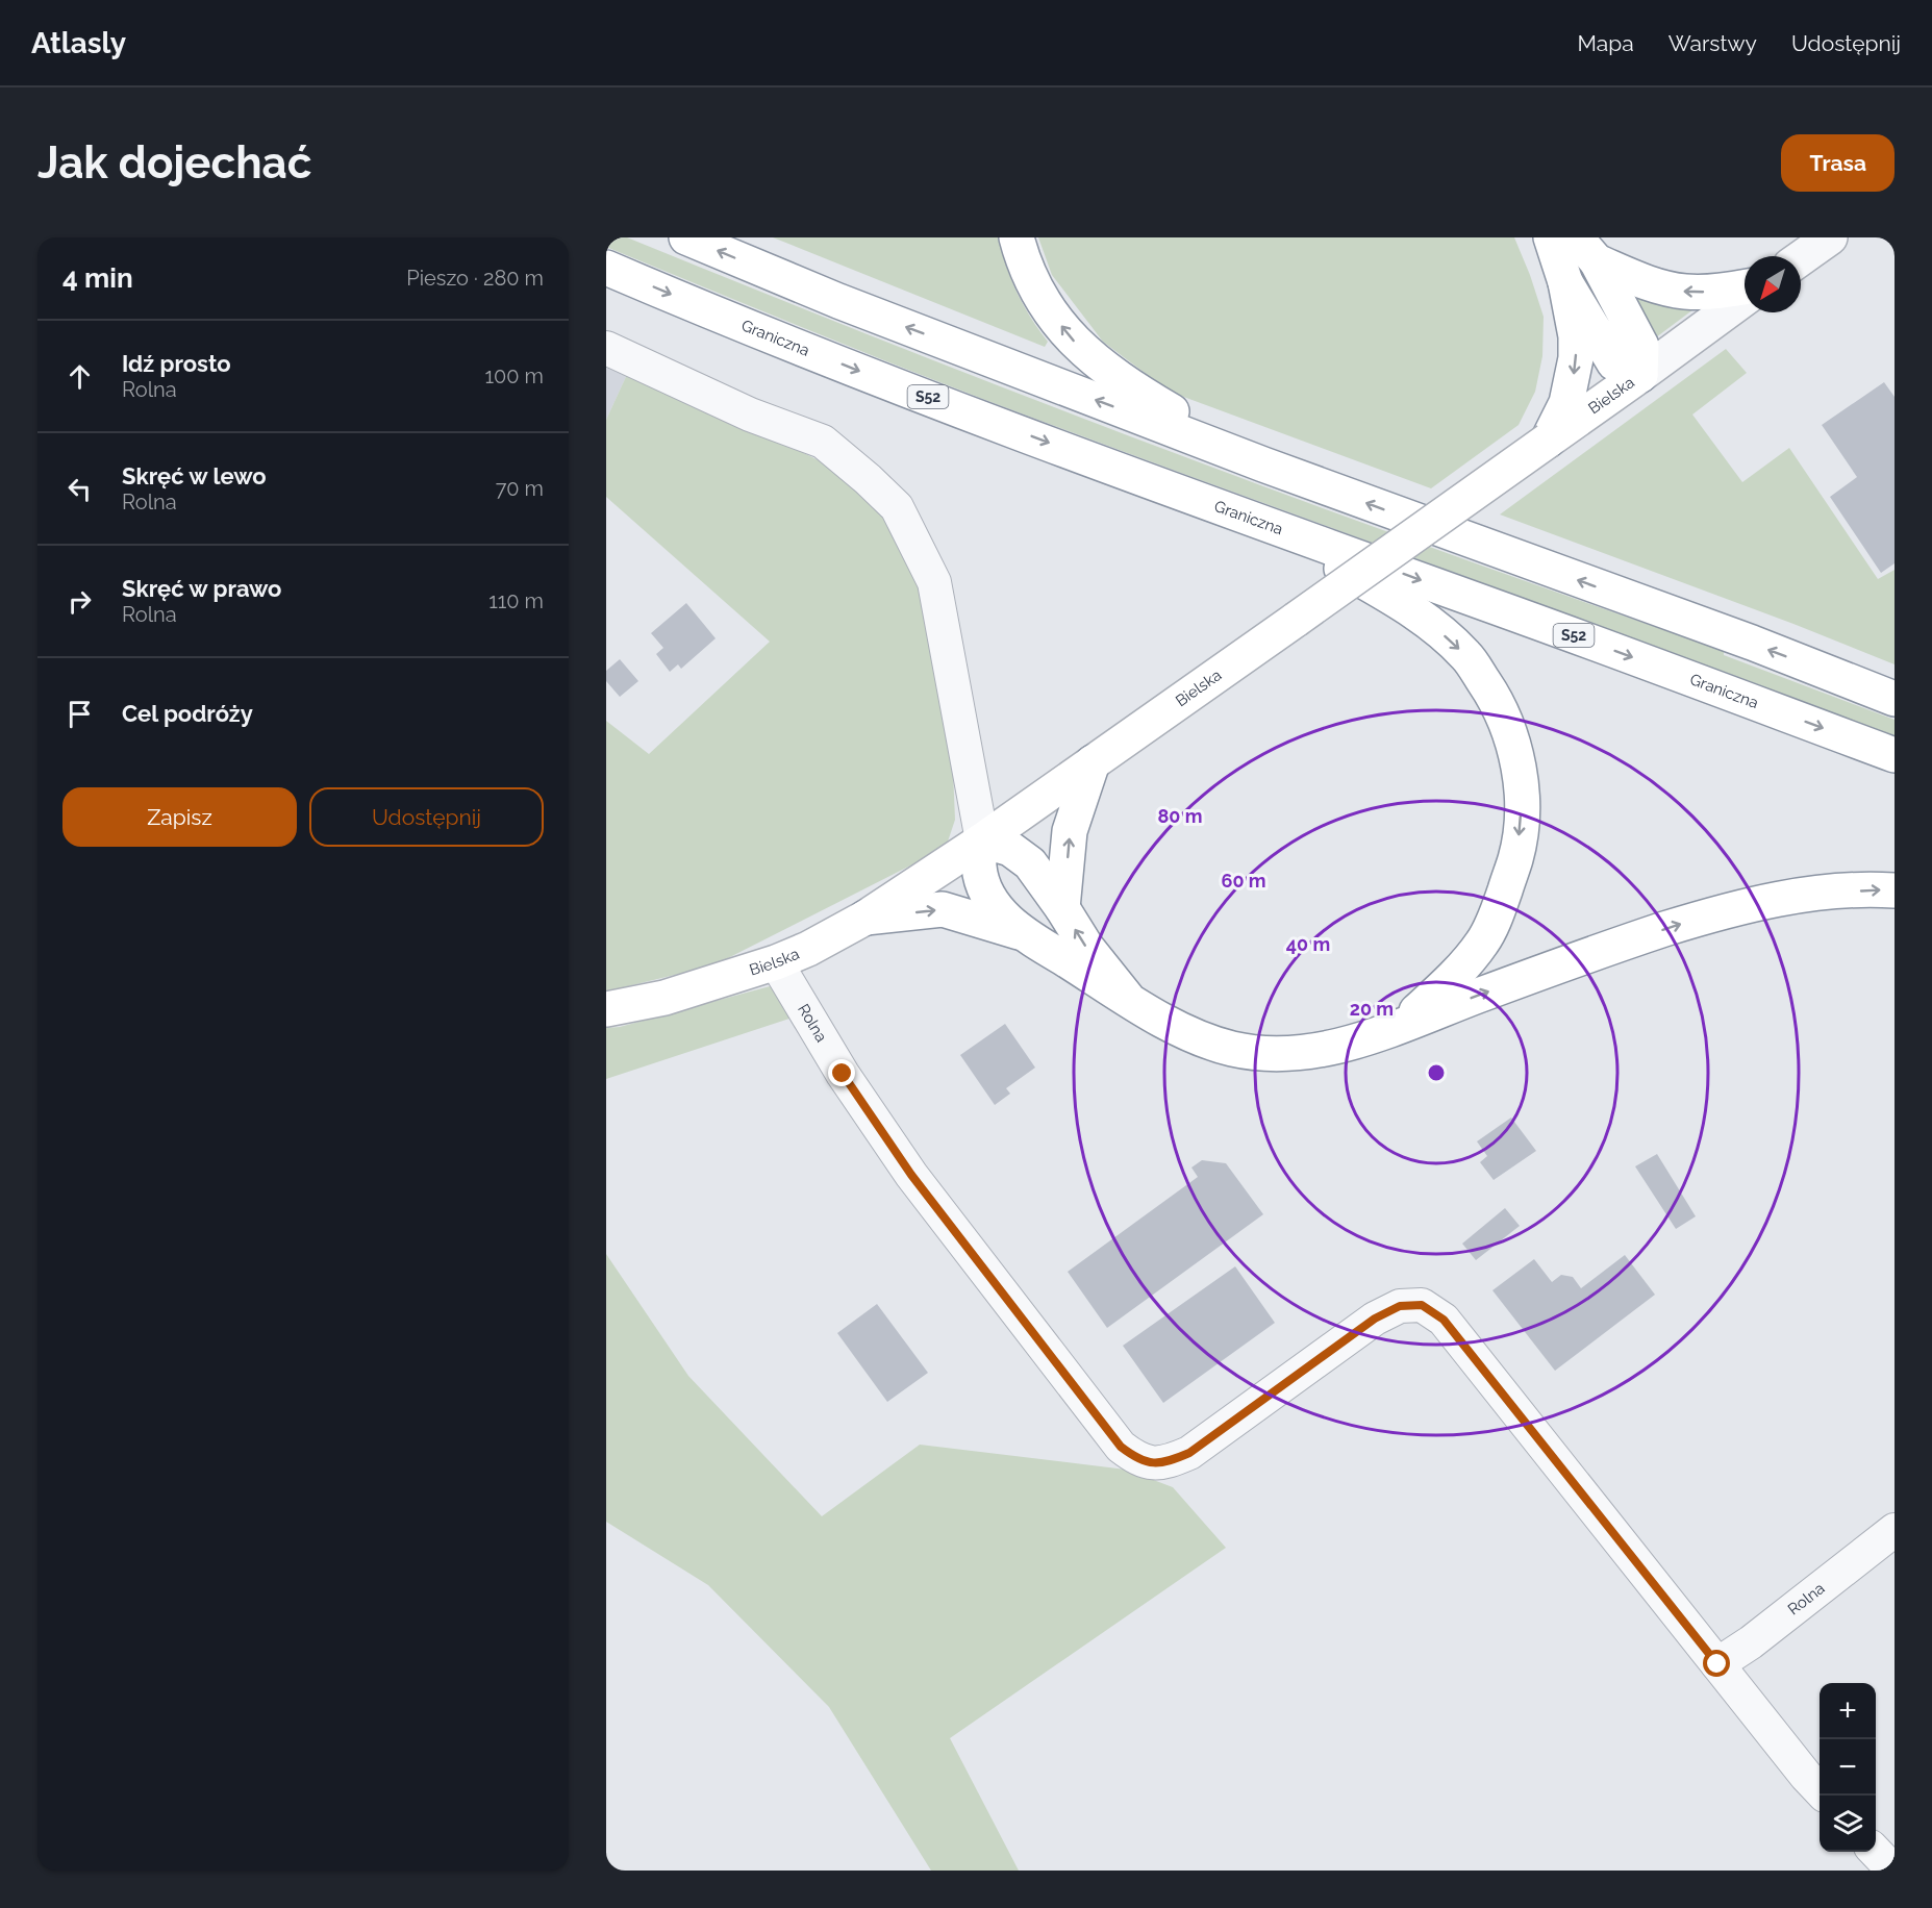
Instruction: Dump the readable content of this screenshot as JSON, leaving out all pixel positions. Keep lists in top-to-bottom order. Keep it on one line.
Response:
{"streets":{"main road":["Graniczna","Bielska","S52"],"street":["Rolna"]},"crossings":[["Bielska","Rolna"]],"north":"bottom left","page":{"header":"Atlasly","nav":["Mapa","Warstwy","Udostępnij"],"buttons":["Trasa",["Zapisz","Udostępnij"]],"title":"Jak dojechać","heading":["4 min","Pieszo · 280 m"],"list":[["Idź prosto","Rolna","100 m"],["Skręć w lewo","Rolna","70 m"],["Skręć w prawo","Rolna","110 m"],"Cel podróży"],"map_buttons":["+","−"]},"rings":["80 m","60 m","40 m","20 m"]}
